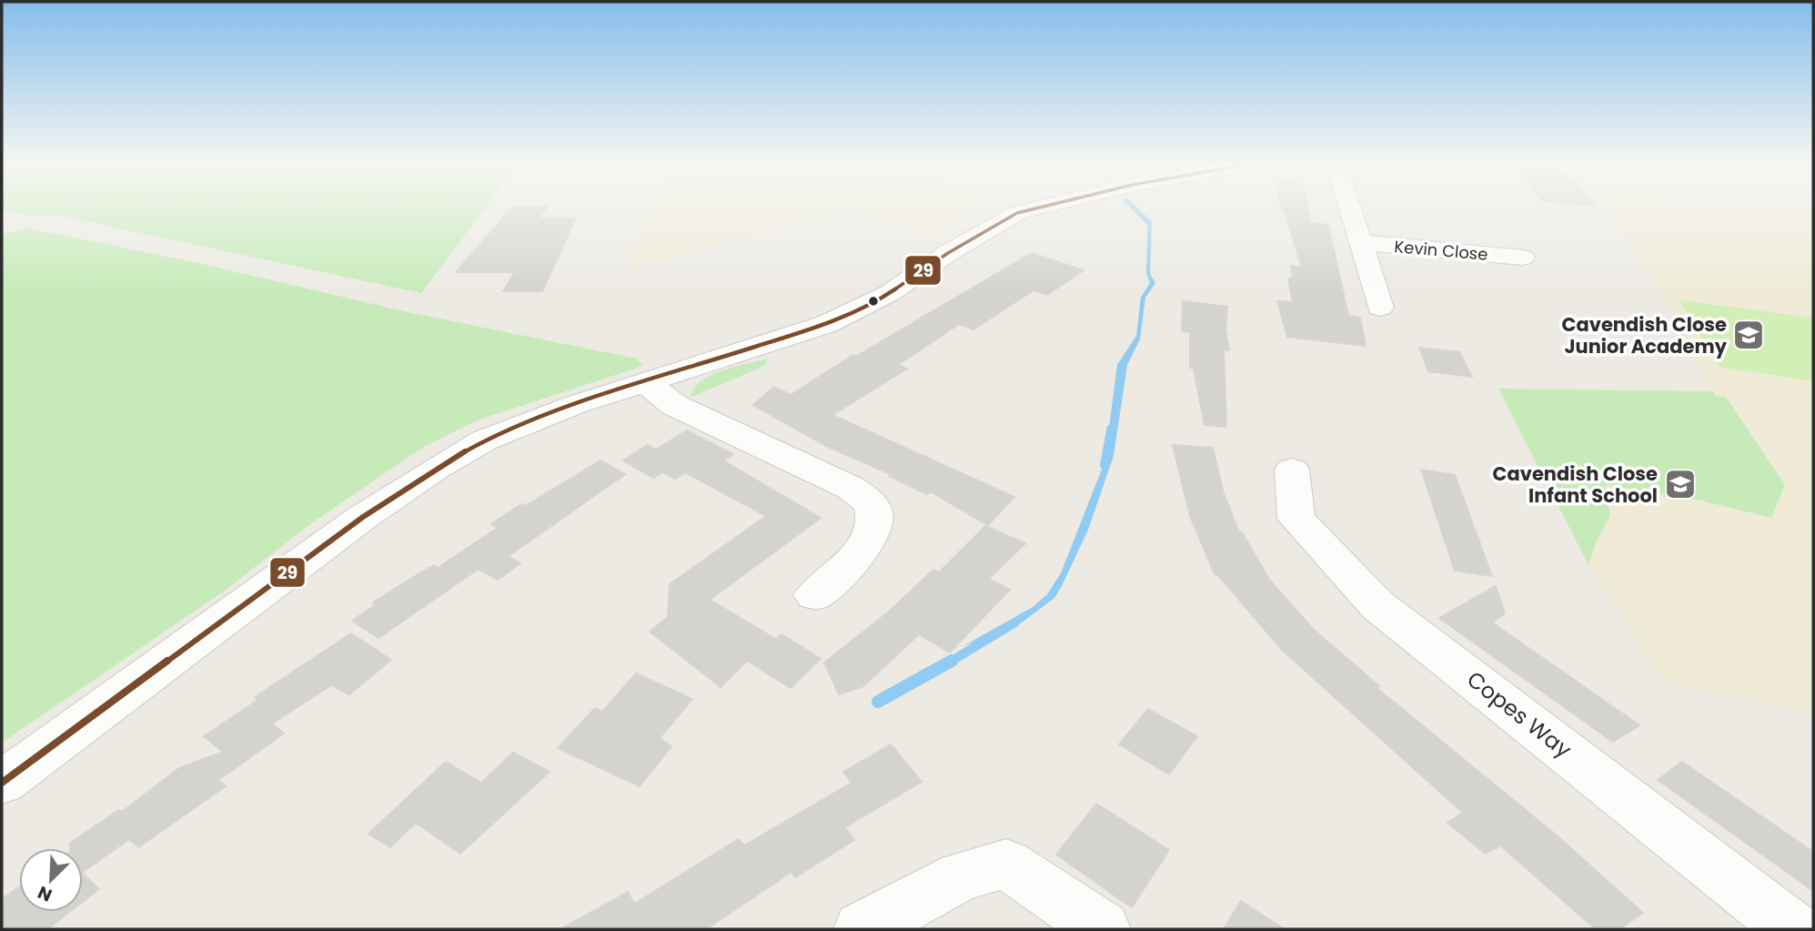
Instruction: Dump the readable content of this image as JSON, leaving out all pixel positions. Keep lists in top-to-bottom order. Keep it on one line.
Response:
{"streets":{"street":["Kevin Close","Copes Way"]},"places":{"school or university":["Cavendish Close Junior Academy","Cavendish Close Infant School"]},"lines":["transit line 29"],"north":"bottom left"}
